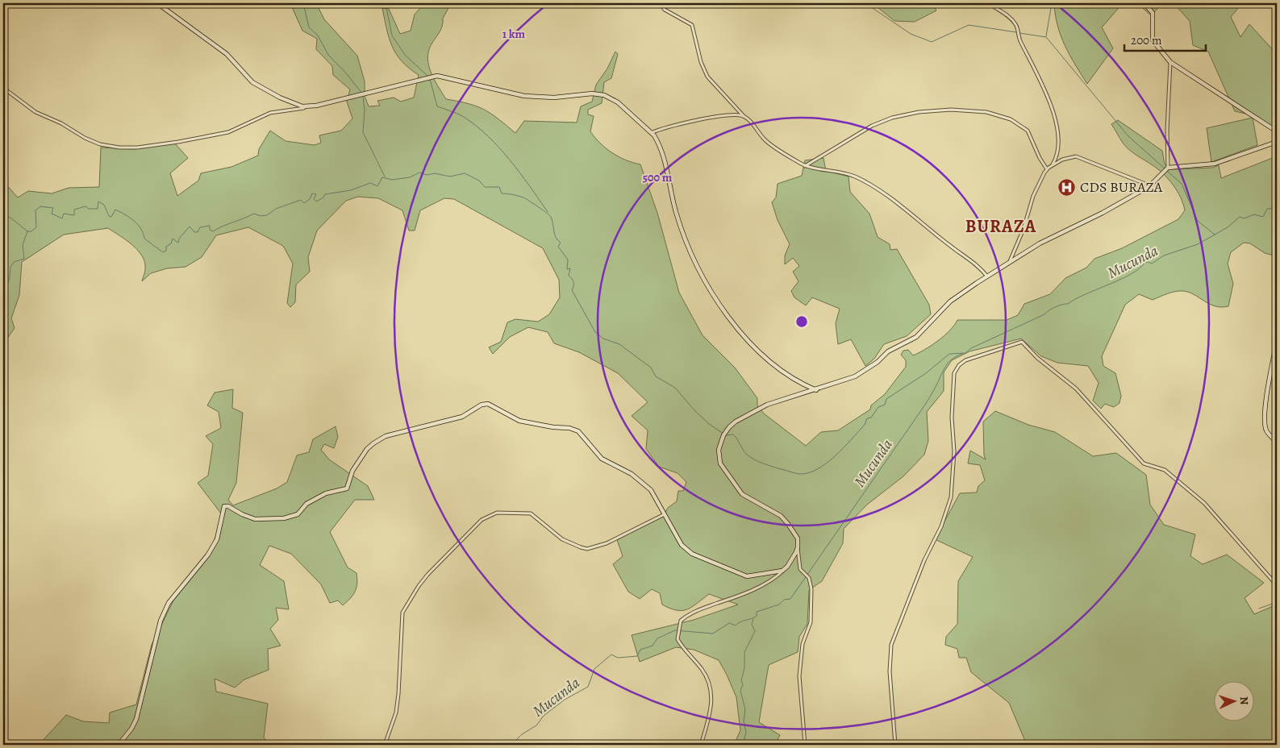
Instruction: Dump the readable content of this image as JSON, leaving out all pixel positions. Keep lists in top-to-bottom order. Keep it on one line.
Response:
{"districts":["BURAZA"],"water":["Mucunda"],"places":{"hospital":["CDS BURAZA"]},"scale_bar":"200 m","north":"right","rings":["1 km","500 m"]}
